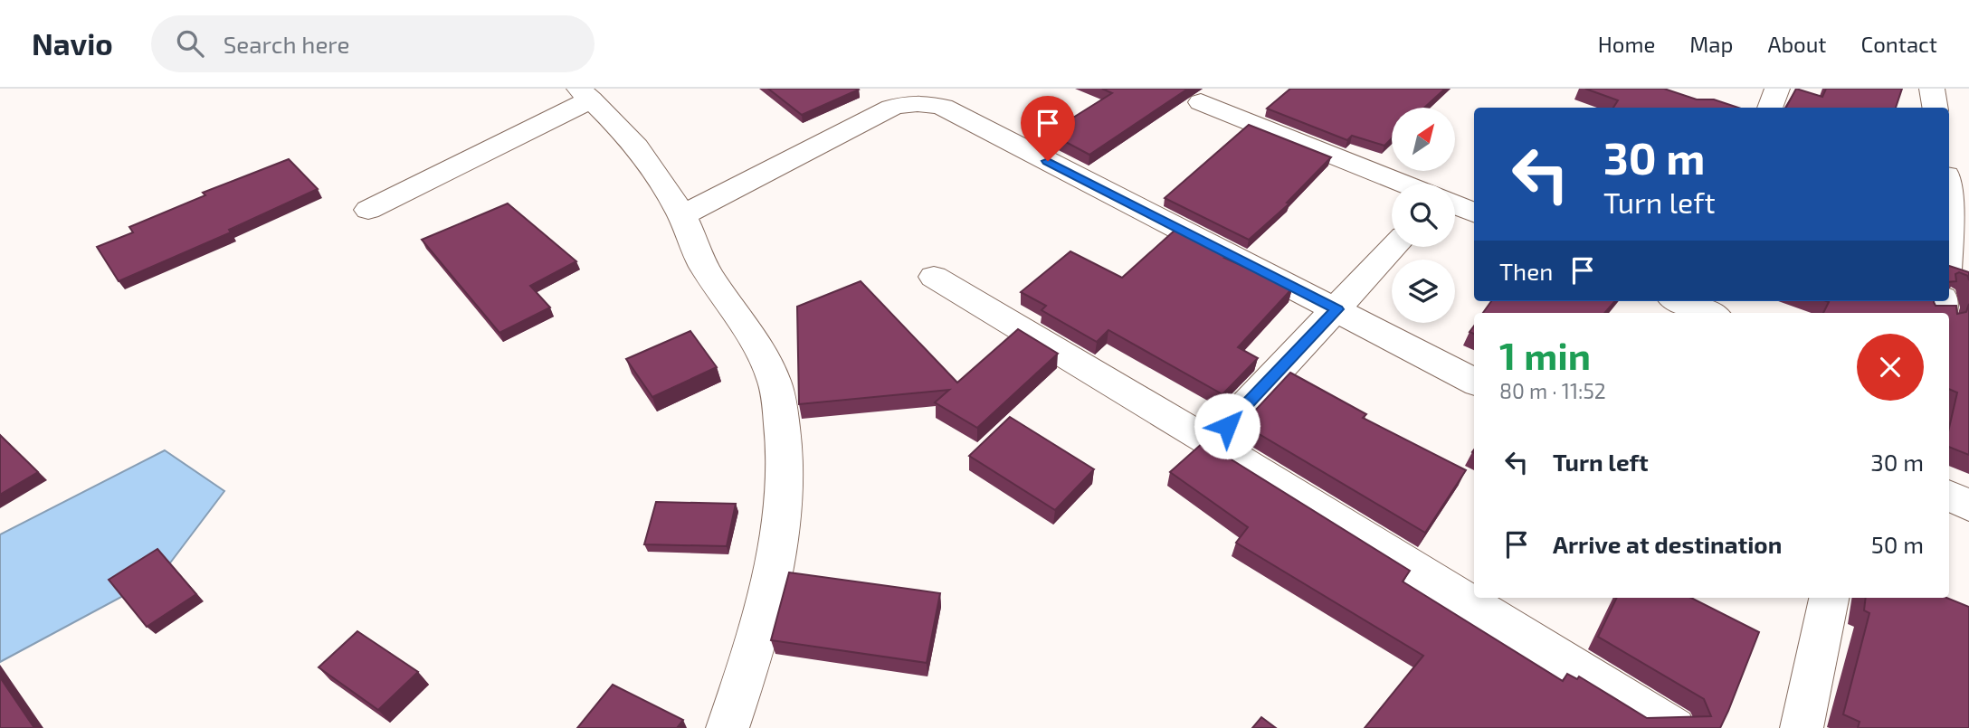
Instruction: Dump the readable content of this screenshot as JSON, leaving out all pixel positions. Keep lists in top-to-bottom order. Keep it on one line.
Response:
{"north":"top right","page":{"header":"Navio","search":"Search here","nav":["Home","Map","About","Contact"],"turn":["30 m","Turn left"],"then":"Then","heading":["1 min","80 m · 11:52"],"list":[{"name":"Turn left","value":"30 m"},{"name":"Arrive at destination","value":"50 m"}]}}
